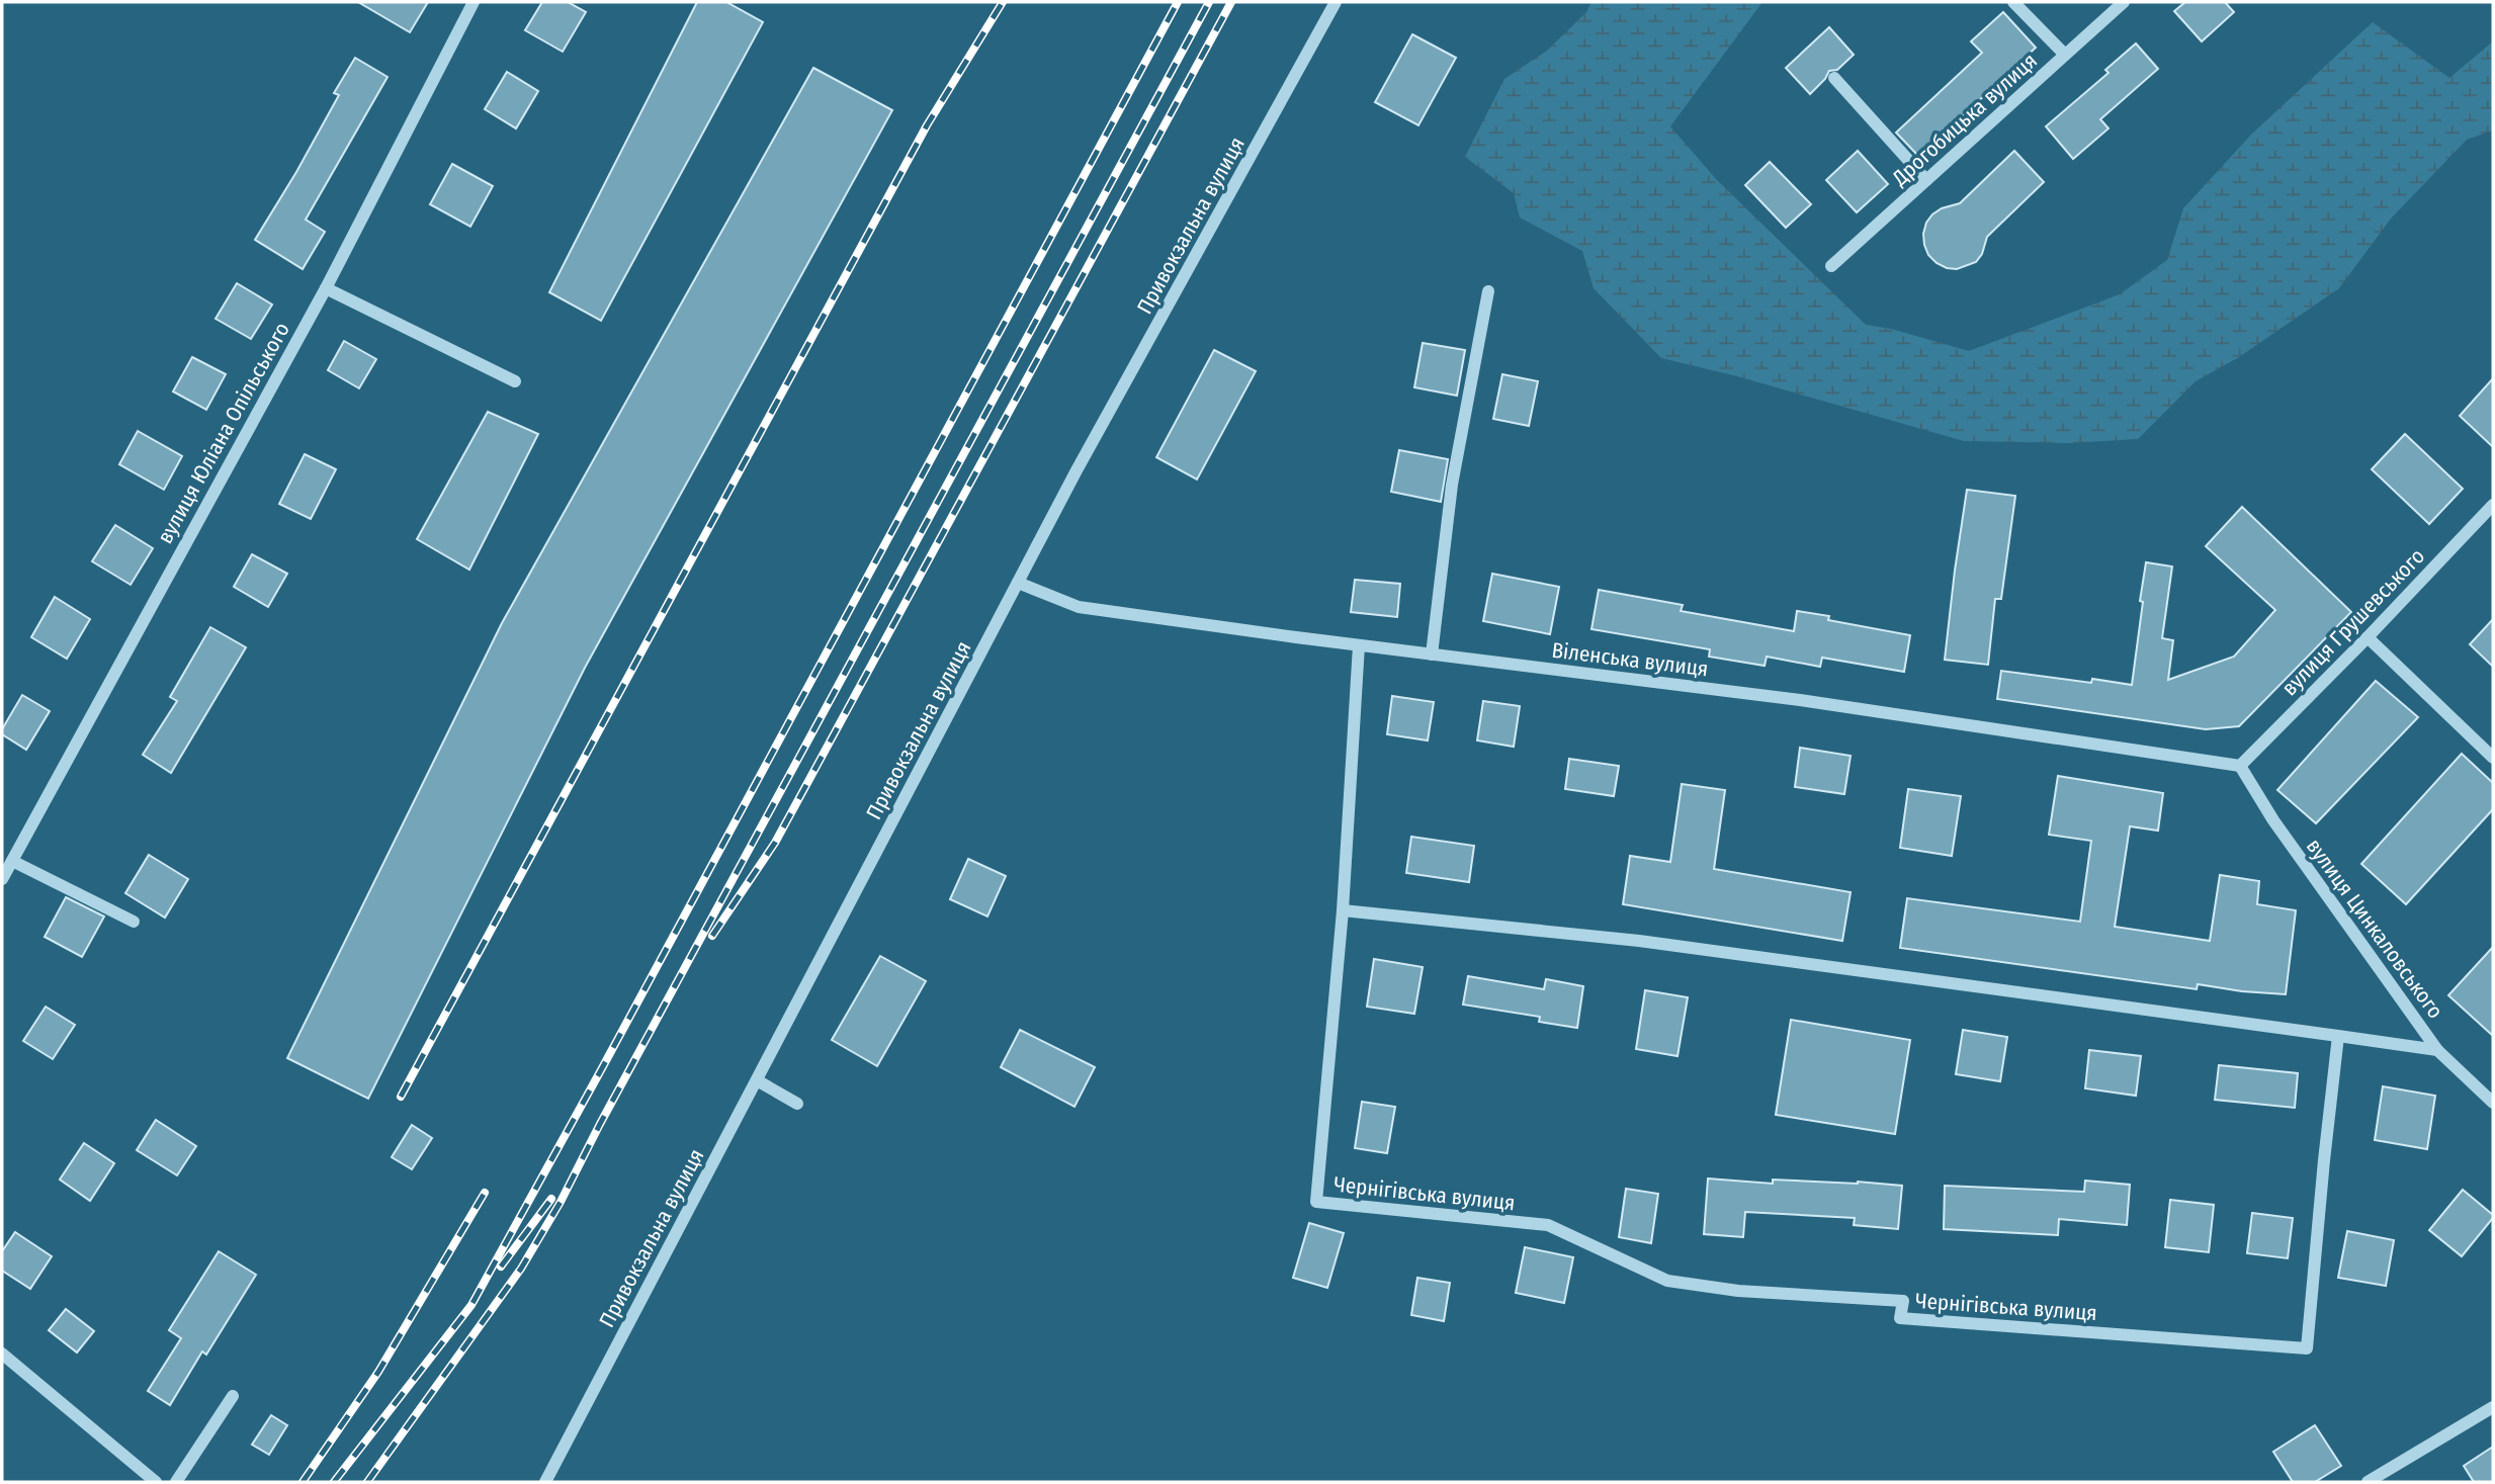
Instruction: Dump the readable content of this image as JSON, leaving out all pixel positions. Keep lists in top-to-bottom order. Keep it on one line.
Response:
{"streets":{"street":["Дрогобицька вулиця","Привокзальна вулиця","вулиця Юліана Опільського","вулиця Грушевського","Віленська вулиця","вулиця Цинкаловського","Чернігівська вулиця"]},"crossings":[["Привокзальна вулиця","Віленська вулиця"],["вулиця Грушевського","Віленська вулиця"],["вулиця Грушевського","вулиця Цинкаловського"],["Віленська вулиця","вулиця Цинкаловського"]]}
